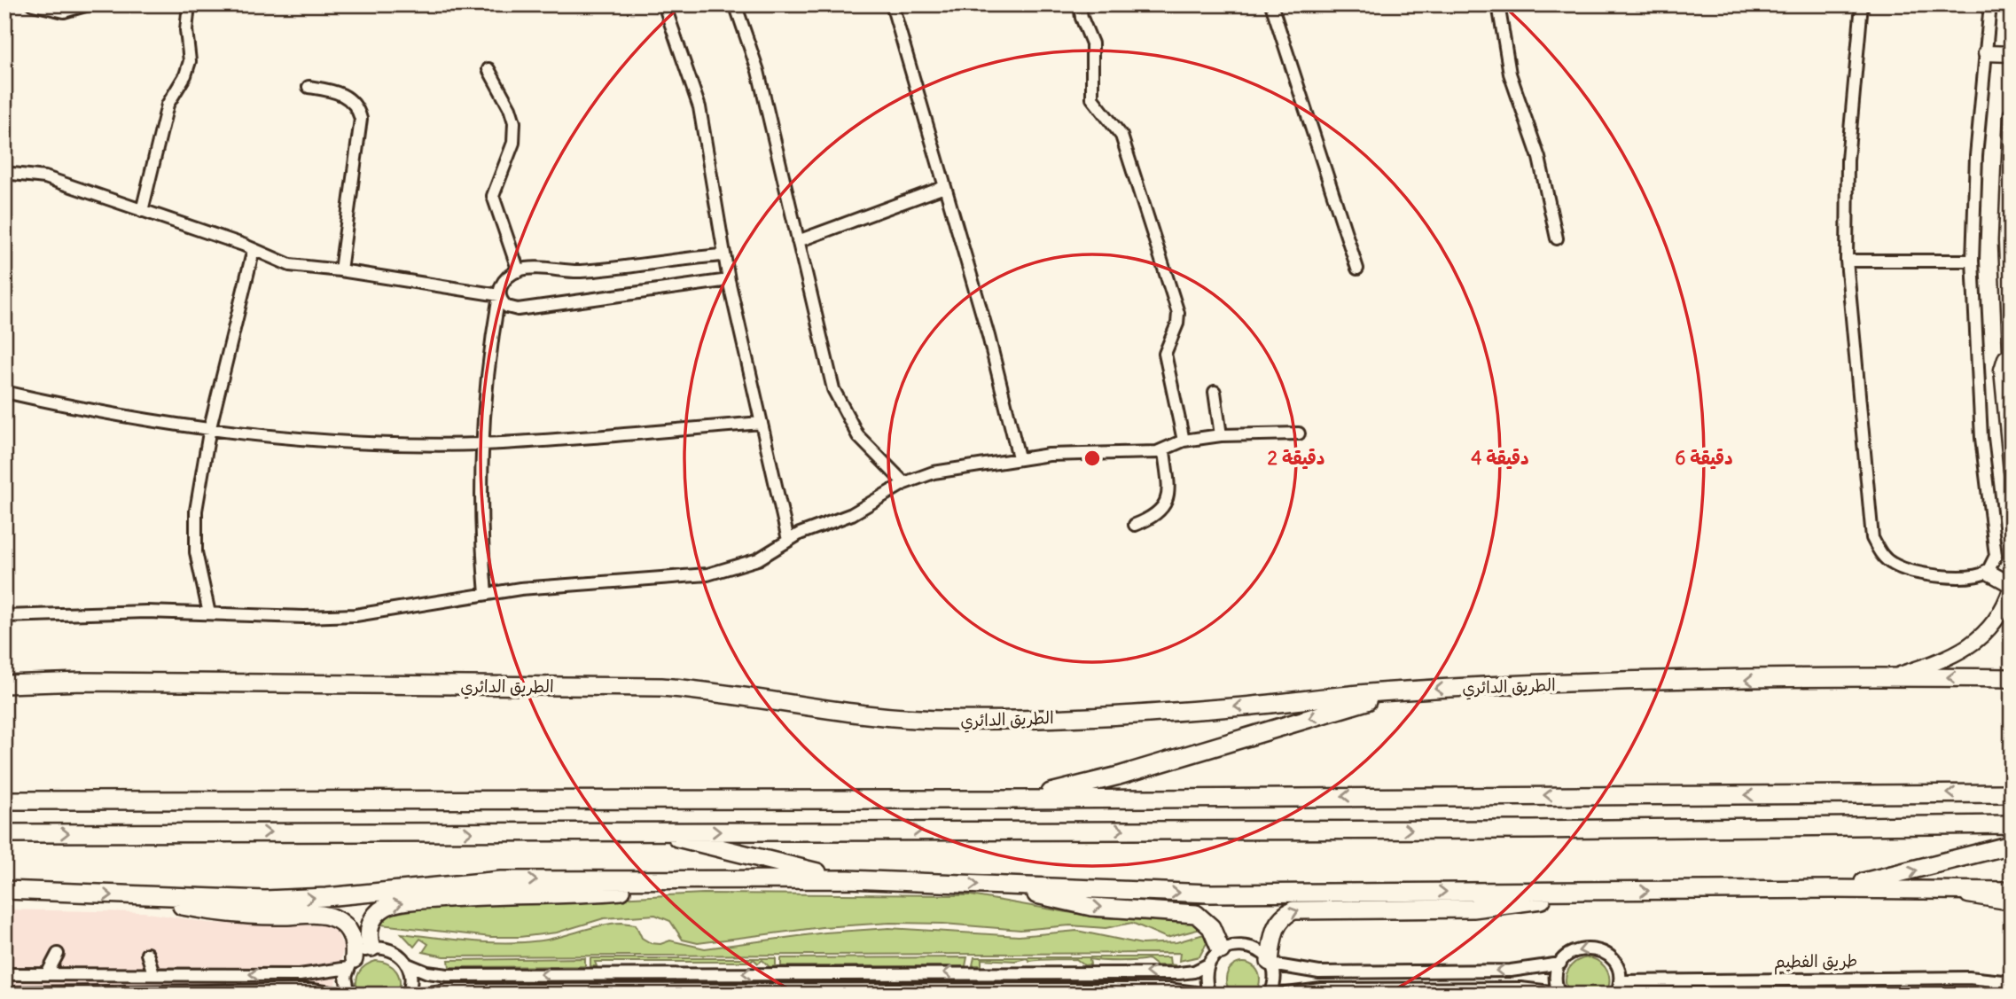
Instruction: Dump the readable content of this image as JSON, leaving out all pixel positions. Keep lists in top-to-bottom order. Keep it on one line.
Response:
{"streets":{"highway":["الطريق الدائري"],"street":["طريق الفطيم"]},"rings":["2 دقيقة","4 دقيقة","6 دقيقة"]}
